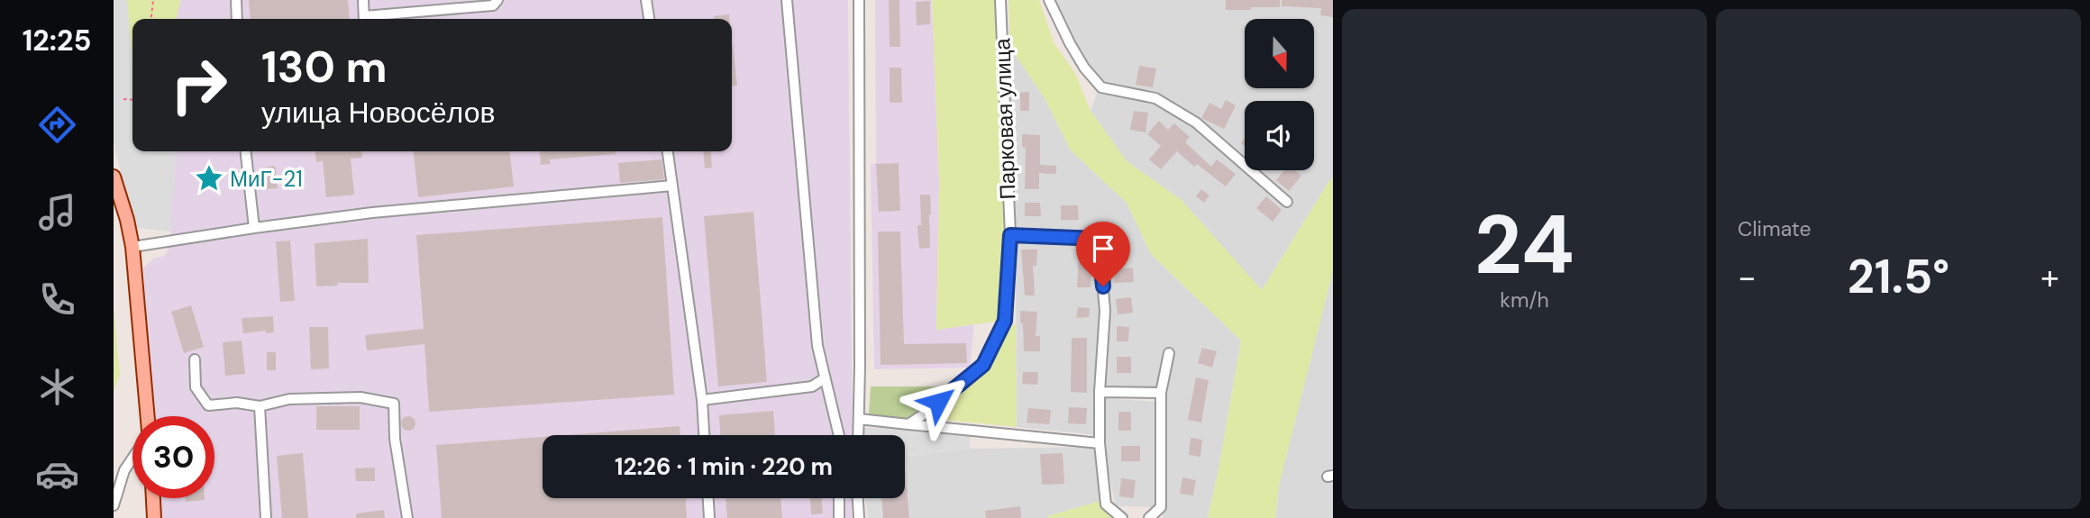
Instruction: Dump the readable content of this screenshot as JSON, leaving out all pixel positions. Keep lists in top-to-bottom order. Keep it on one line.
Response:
{"streets":{"street":["Парковая улица"]},"places":{"place":["МиГ-21"]},"north":"bottom","page":{"tabs":"12:25","tile":[["24","km/h"],"Climate"],"turn":["130 m","улица Новосёлов"],"heat":["−","21.5°","+"],"limit":"30","trip":"12:26 · 1 min · 220 m"}}
